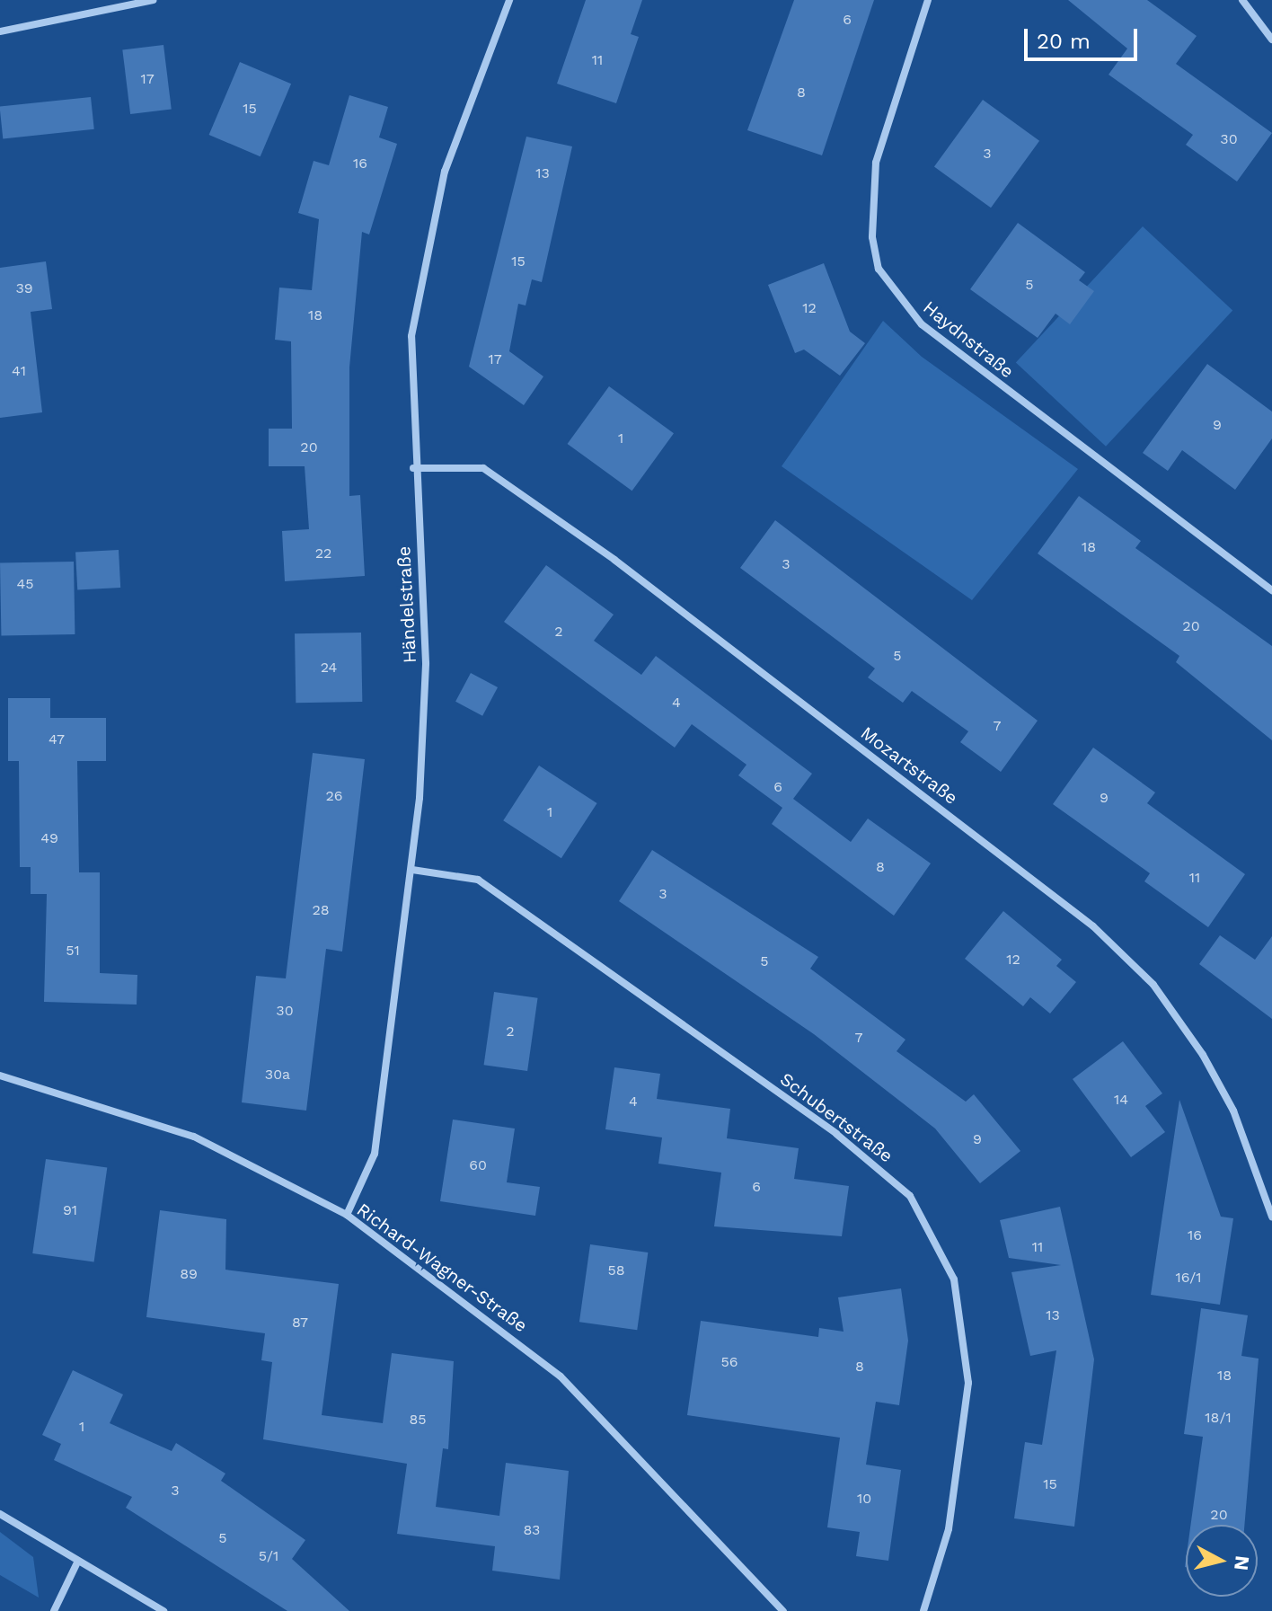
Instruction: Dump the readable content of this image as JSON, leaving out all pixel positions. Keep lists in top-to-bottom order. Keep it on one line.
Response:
{"streets":{"street":["Haydnstraße","Händelstraße","Mozartstraße","Schubertstraße","Richard-Wagner-Straße"]},"crossings":[["Händelstraße","Mozartstraße"],["Händelstraße","Schubertstraße"],["Händelstraße","Richard-Wagner-Straße"]],"house_numbers":["6","11","17","8","15","30","3","16","13","15","5","39","12","18","17","41","9","1","20","18","22","3","45","20","2","5","24","4","7","47","6","26","9","1","49","8","11","3","28","51","12","5","30","2","7","30a","14","4","9","60","6","91","16","11","58","89","16/1","13","87","56","8","18","18/1","85","1","15","3","10","20","83","5","5/1"],"scale_bar":"20 m","north":"right"}
